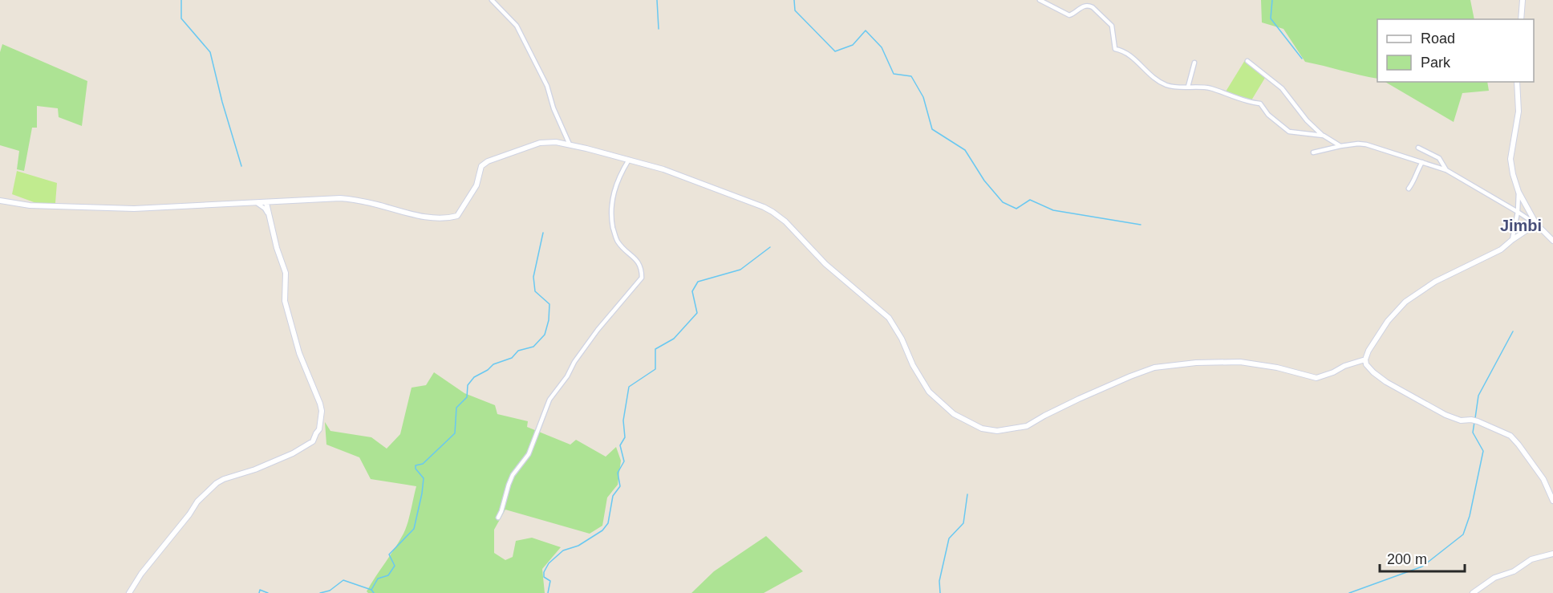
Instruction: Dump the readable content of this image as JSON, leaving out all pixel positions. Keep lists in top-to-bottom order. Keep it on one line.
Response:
{"districts":["Jimbi"],"legend":["Road","Park"],"scale_bar":"200 m"}
